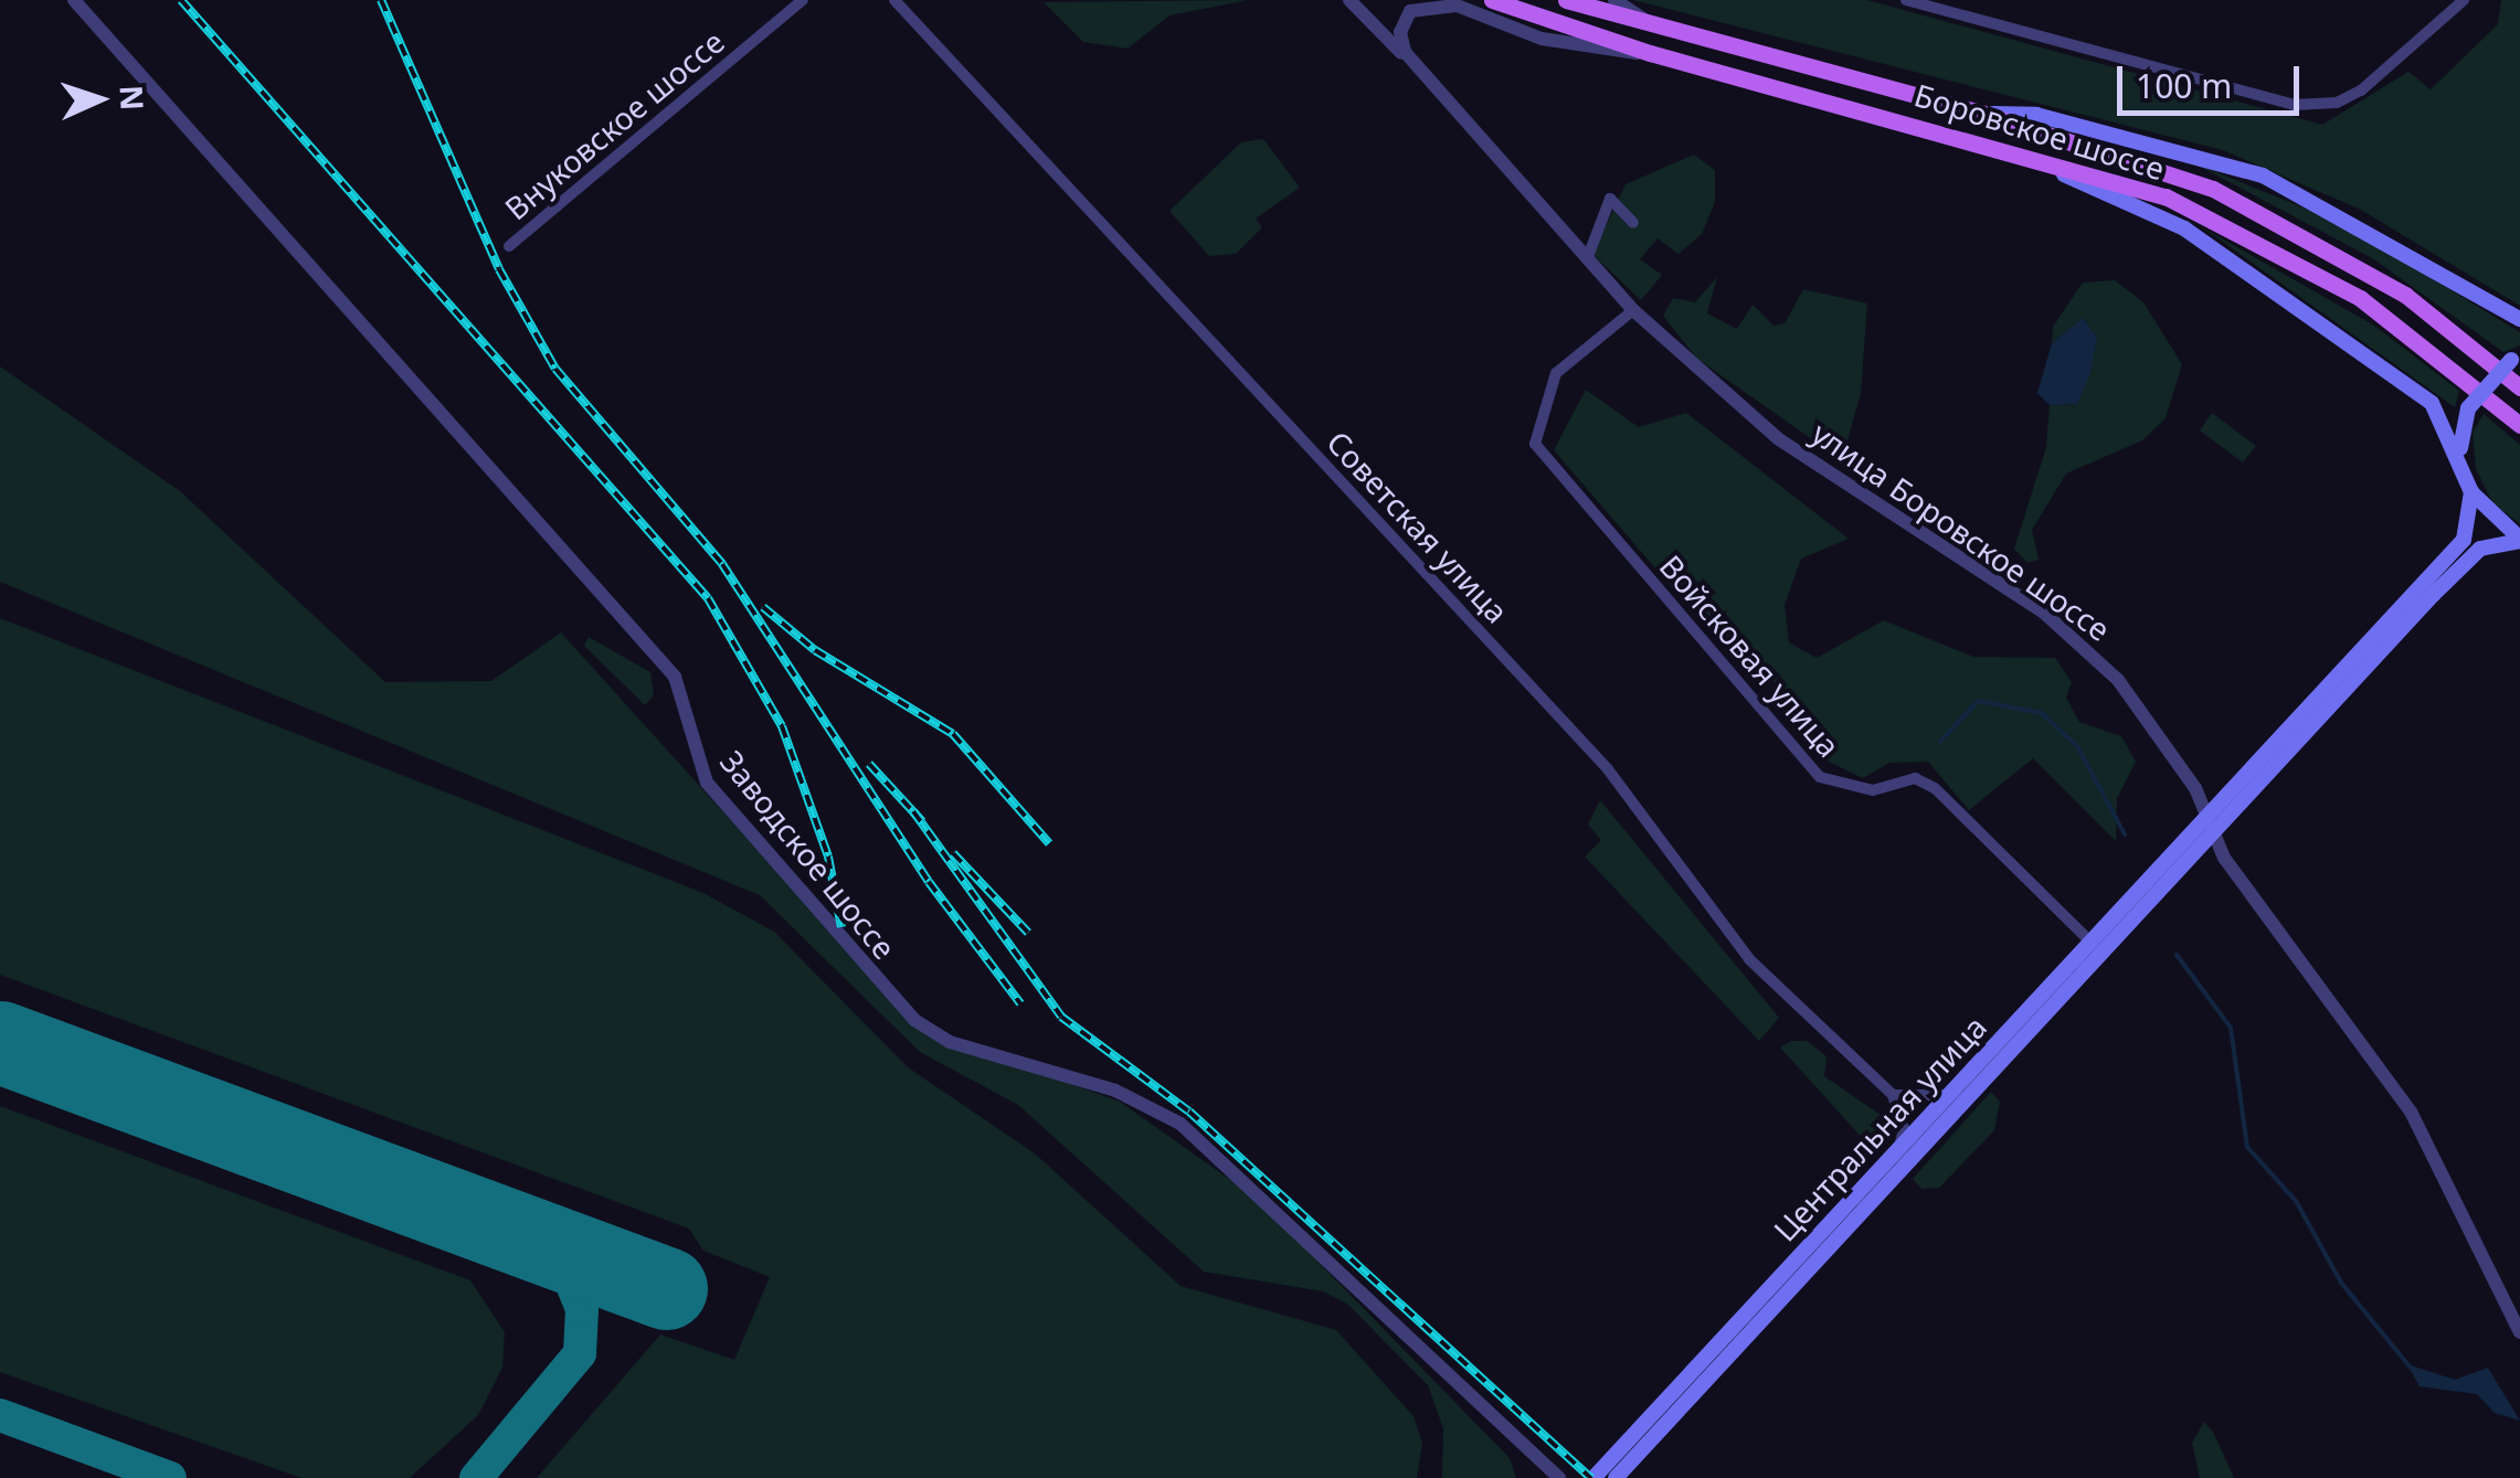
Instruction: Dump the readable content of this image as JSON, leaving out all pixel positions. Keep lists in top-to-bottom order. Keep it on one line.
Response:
{"streets":{"main road":["Боровское шоссе","Центральная улица"],"street":["Внуковское шоссе","Советская улица","улица Боровское шоссе","Войсковая улица","Заводское шоссе"]},"crossings":[["улица Боровское шоссе","Войсковая улица"],["улица Боровское шоссе","Центральная улица"],["Войсковая улица","Центральная улица"]],"scale_bar":"100 m","north":"right"}
